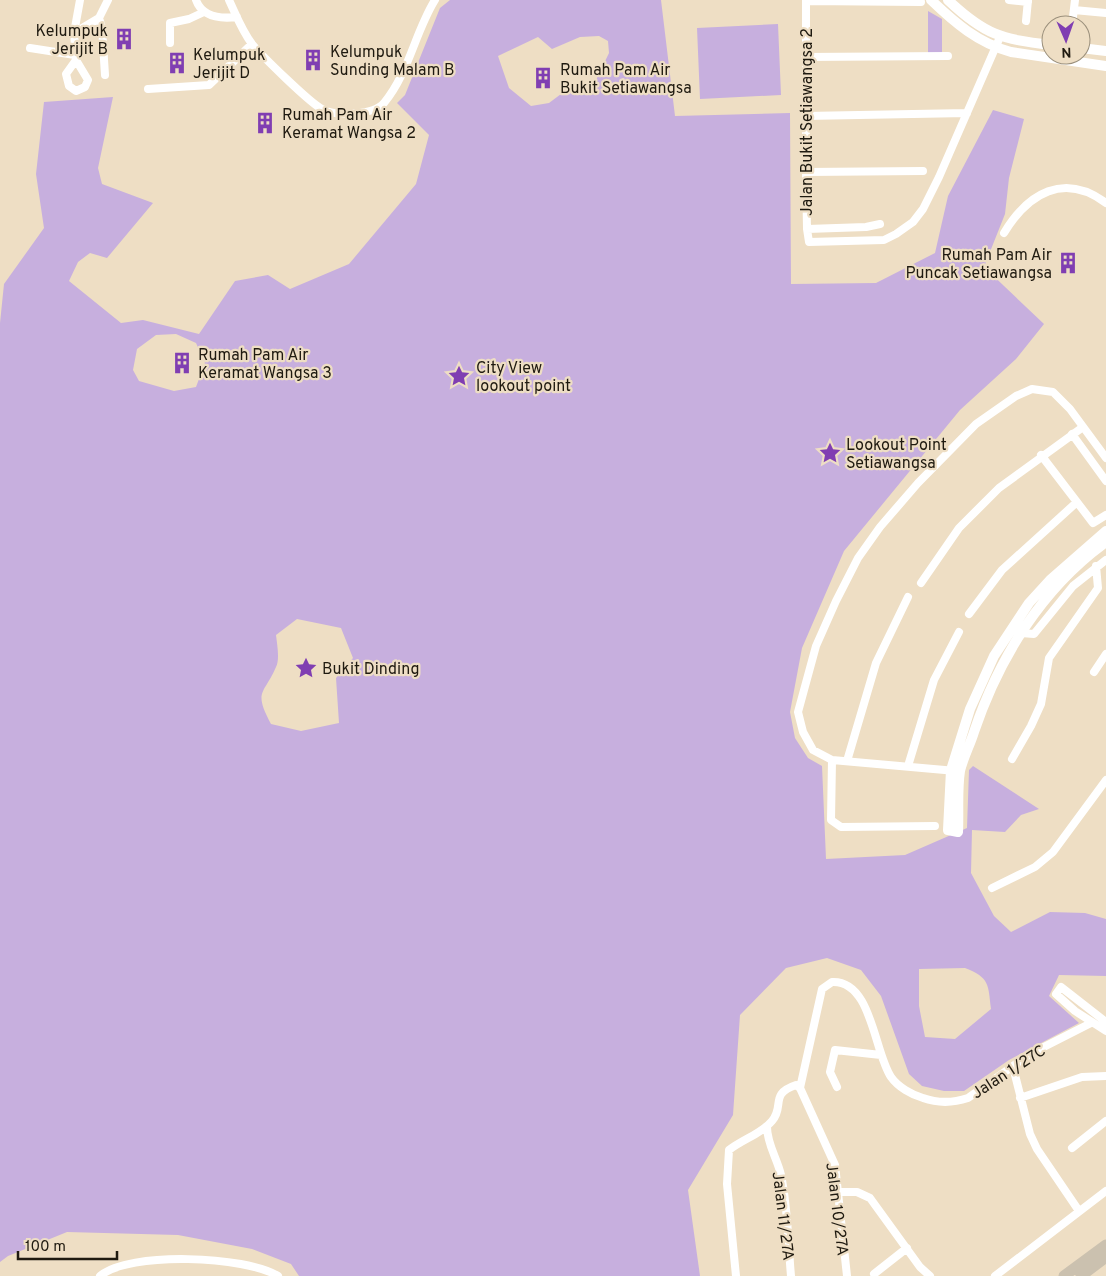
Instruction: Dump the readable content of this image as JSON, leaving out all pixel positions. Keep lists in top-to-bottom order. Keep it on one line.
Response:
{"streets":{"street":["Jalan Bukit Setiawangsa 2","Jalan 1/27C","Jalan 10/27A","Jalan 11/27A"]},"crossings":[["Jalan 1/27C","Jalan 10/27A"]],"places":{"building":["Kelumpuk Jerijit B","Kelumpuk Sunding Malam B","Kelumpuk Jerijit D","Rumah Pam Air Bukit Setiawangsa","Rumah Pam Air Keramat Wangsa 2","Rumah Pam Air Puncak Setiawangsa","Rumah Pam Air Keramat Wangsa 3"],"place":["City View lookout point","Lookout Point Setiawangsa","Bukit Dinding"]},"scale_bar":"100 m","north":"bottom"}
